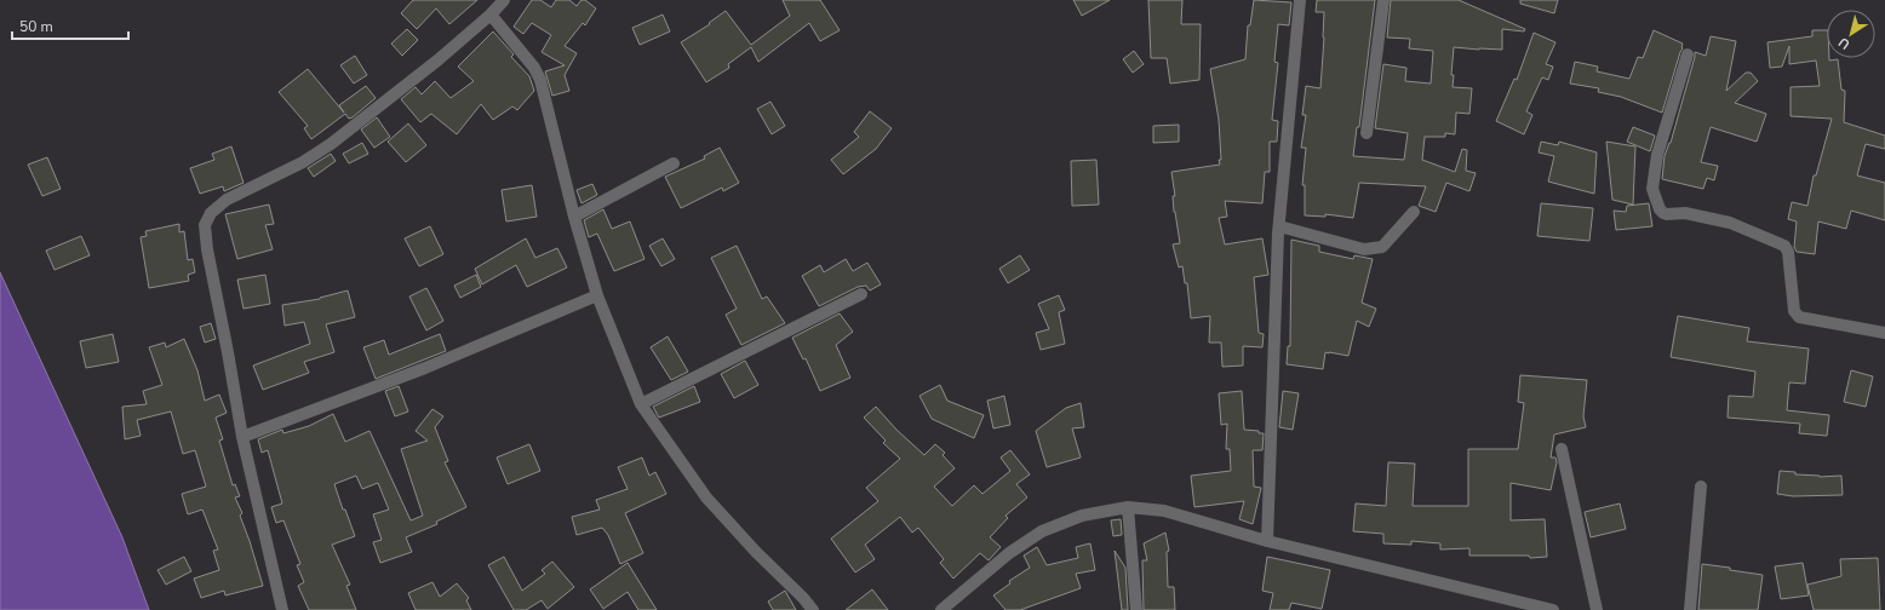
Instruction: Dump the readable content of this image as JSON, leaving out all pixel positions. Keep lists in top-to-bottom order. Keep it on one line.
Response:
{"scale_bar":"50 m","north":"bottom left"}
